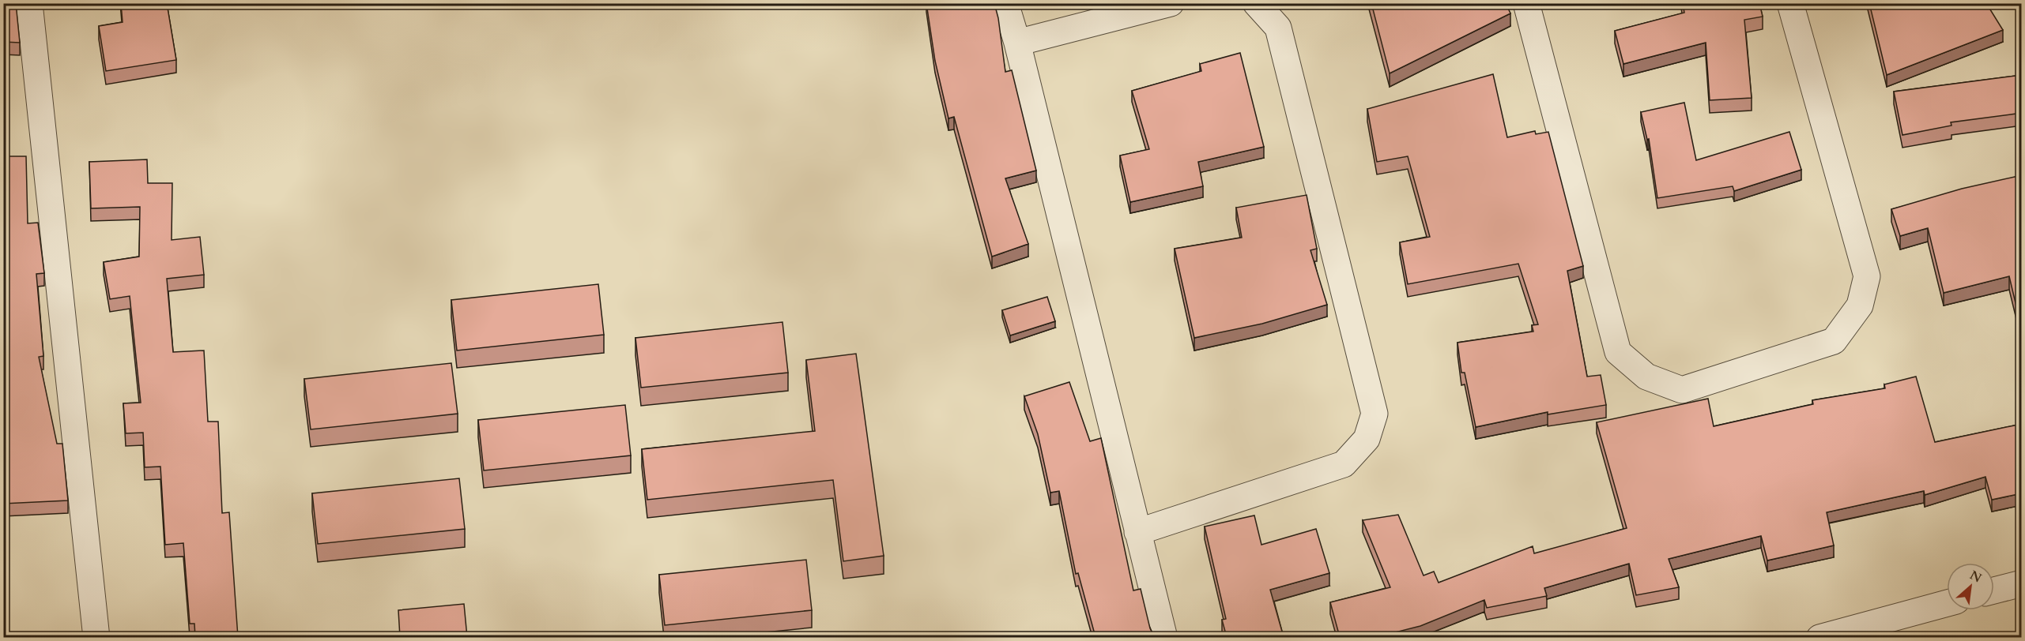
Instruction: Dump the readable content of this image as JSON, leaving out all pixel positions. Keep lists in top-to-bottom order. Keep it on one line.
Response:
{"north":"top right"}
